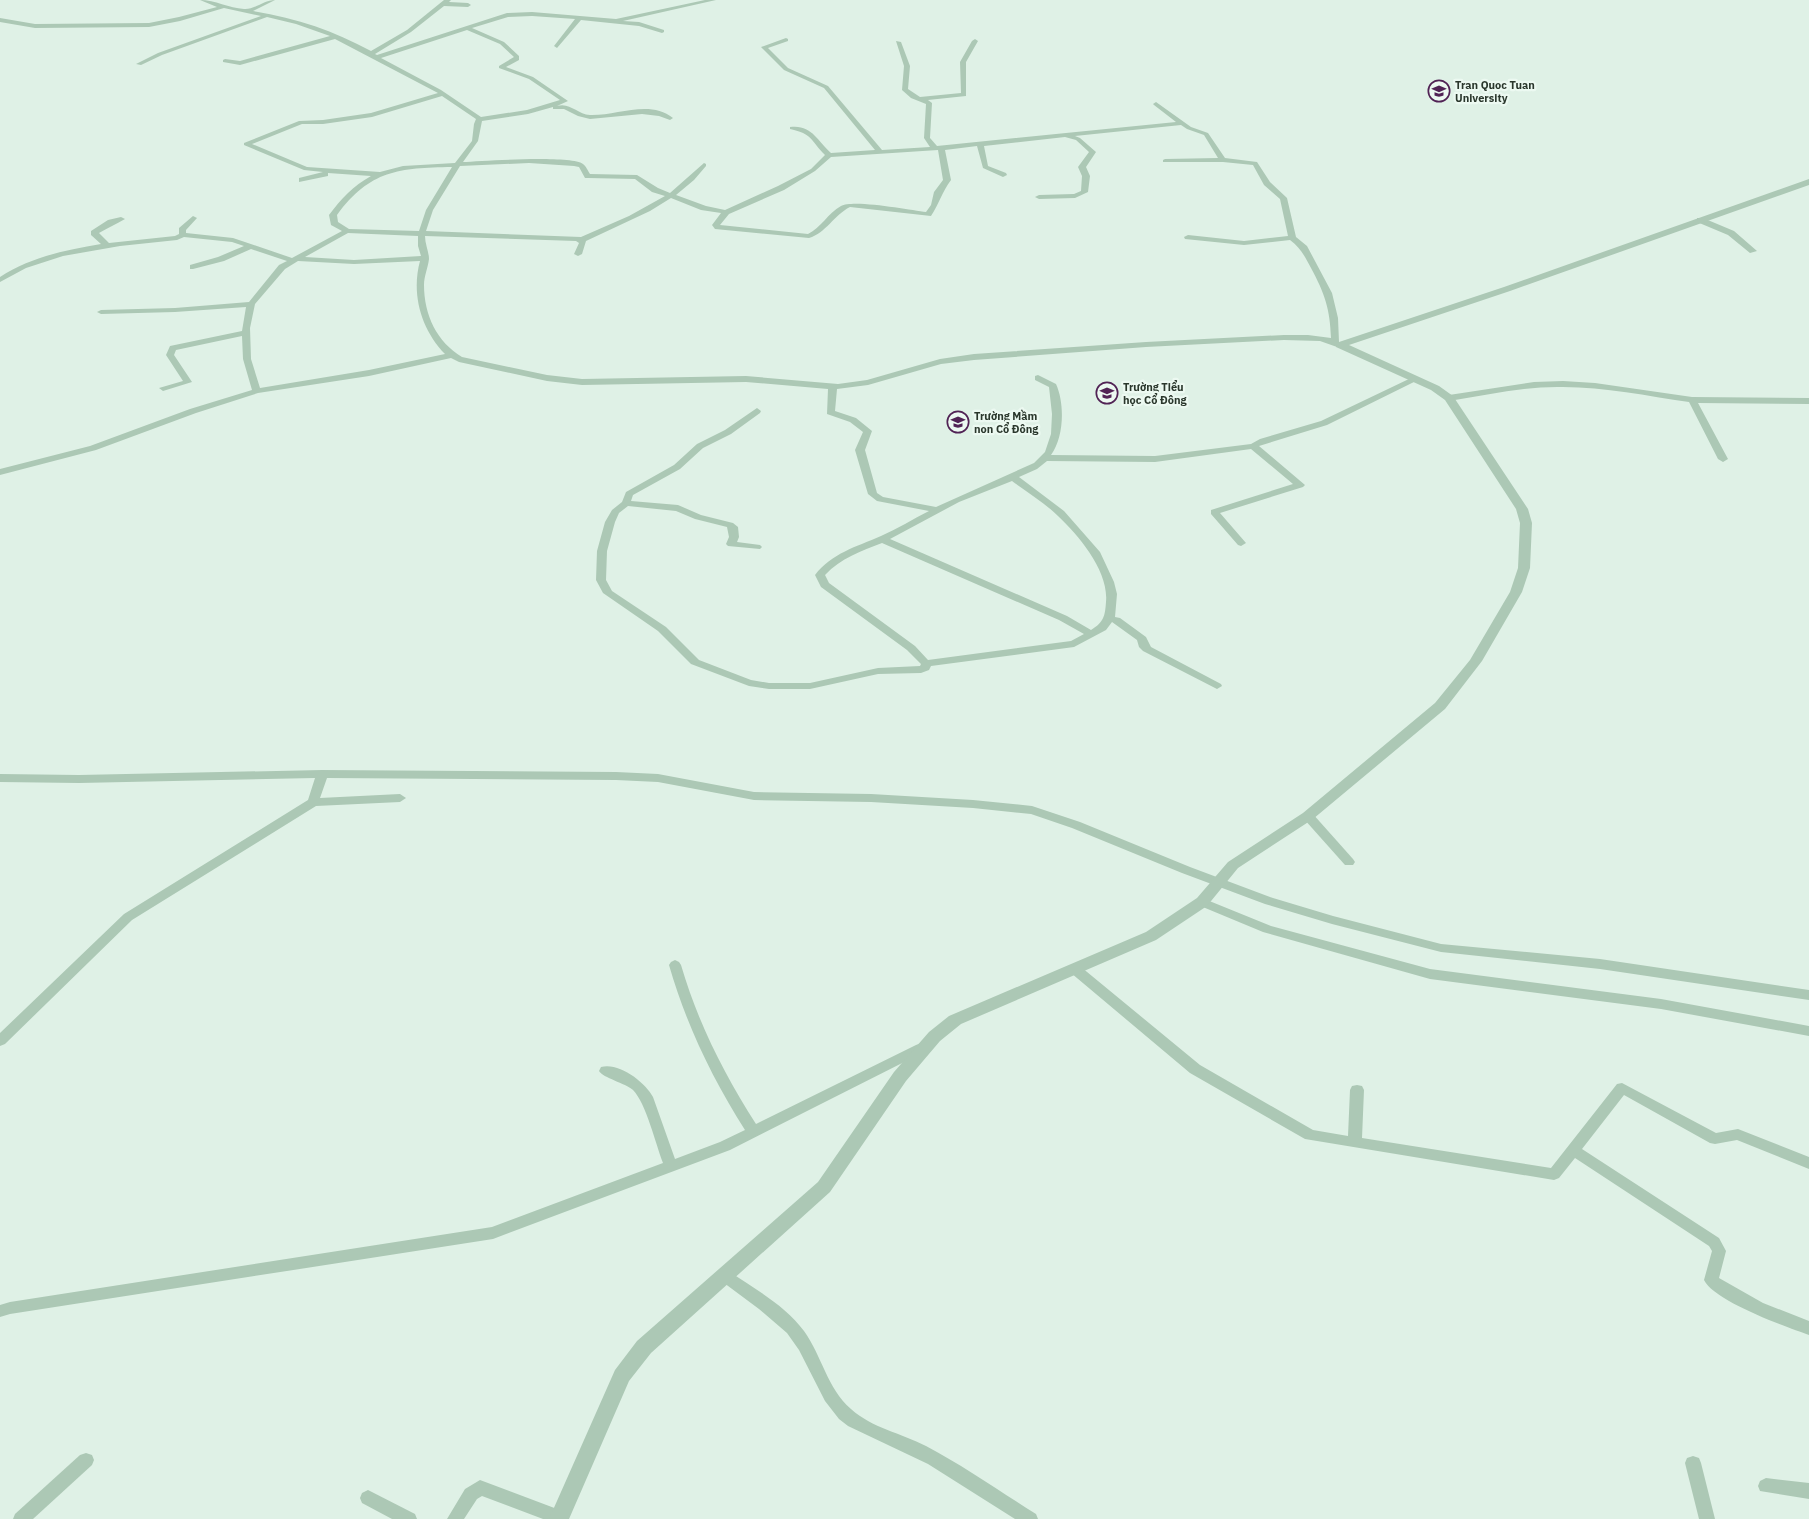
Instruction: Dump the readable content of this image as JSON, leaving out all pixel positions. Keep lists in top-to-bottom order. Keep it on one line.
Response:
{"places":{"school or university":["Tran Quoc Tuan University","Trường Tiểu học Cổ Đông","Trường Mầm non Cổ Đông"]}}
